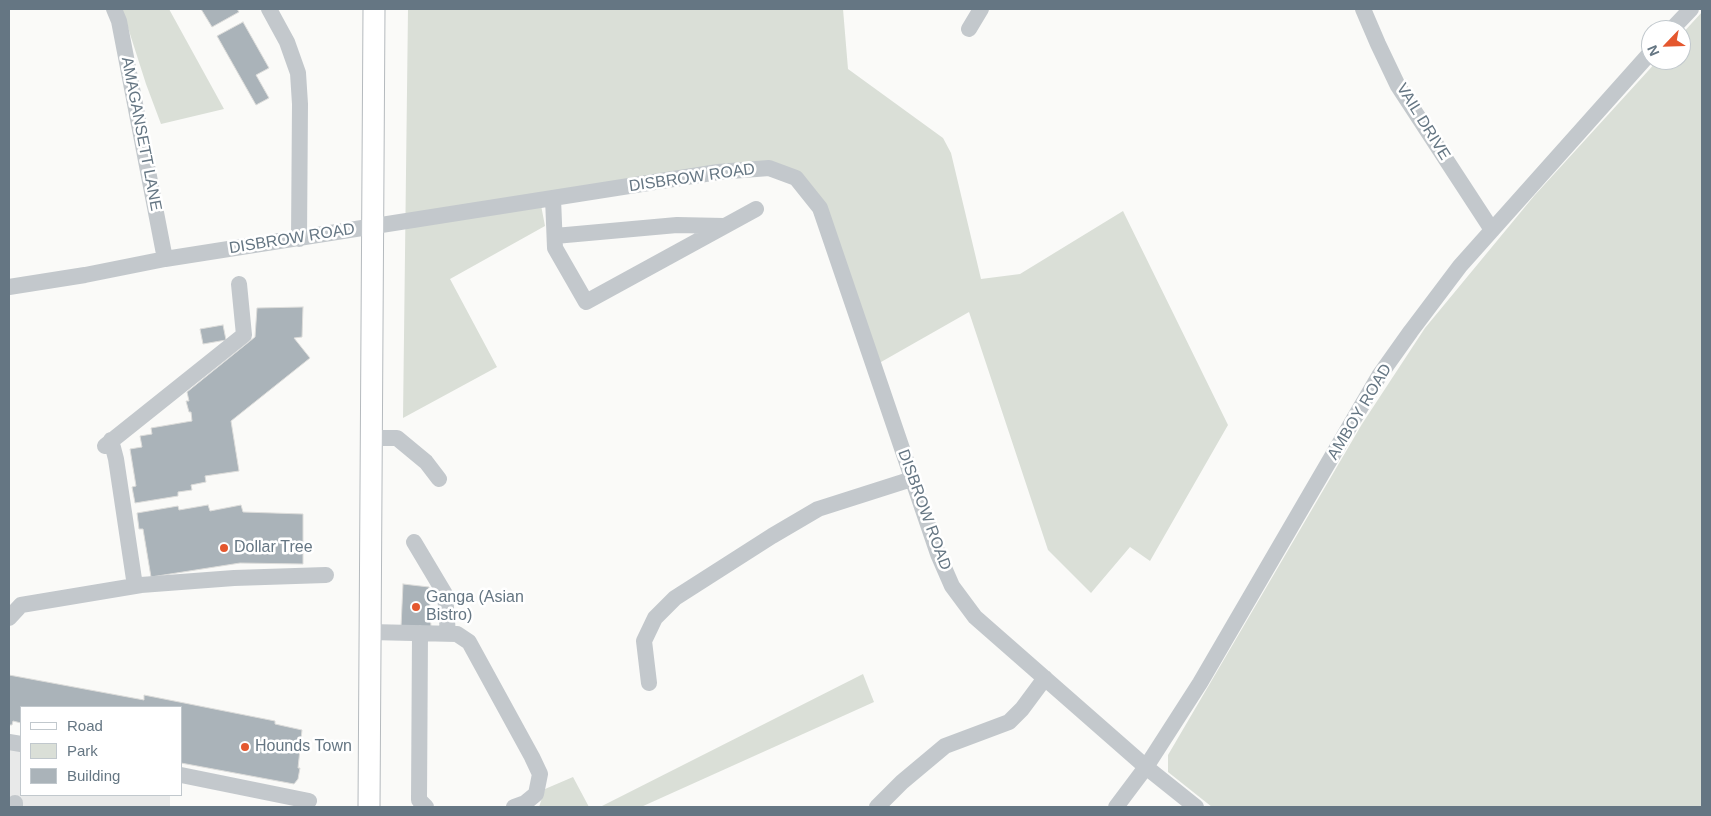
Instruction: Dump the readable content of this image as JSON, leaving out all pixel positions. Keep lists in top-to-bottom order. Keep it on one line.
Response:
{"streets":{"street":["VAIL DRIVE","AMAGANSETT LANE","DISBROW ROAD","AMBOY ROAD"]},"crossings":[["VAIL DRIVE","AMBOY ROAD"],["AMAGANSETT LANE","DISBROW ROAD"],["DISBROW ROAD","AMBOY ROAD"]],"places":["Dollar Tree","Ganga (Asian Bistro)","Hounds Town"],"legend":["Road","Park","Building"],"north":"bottom left"}
